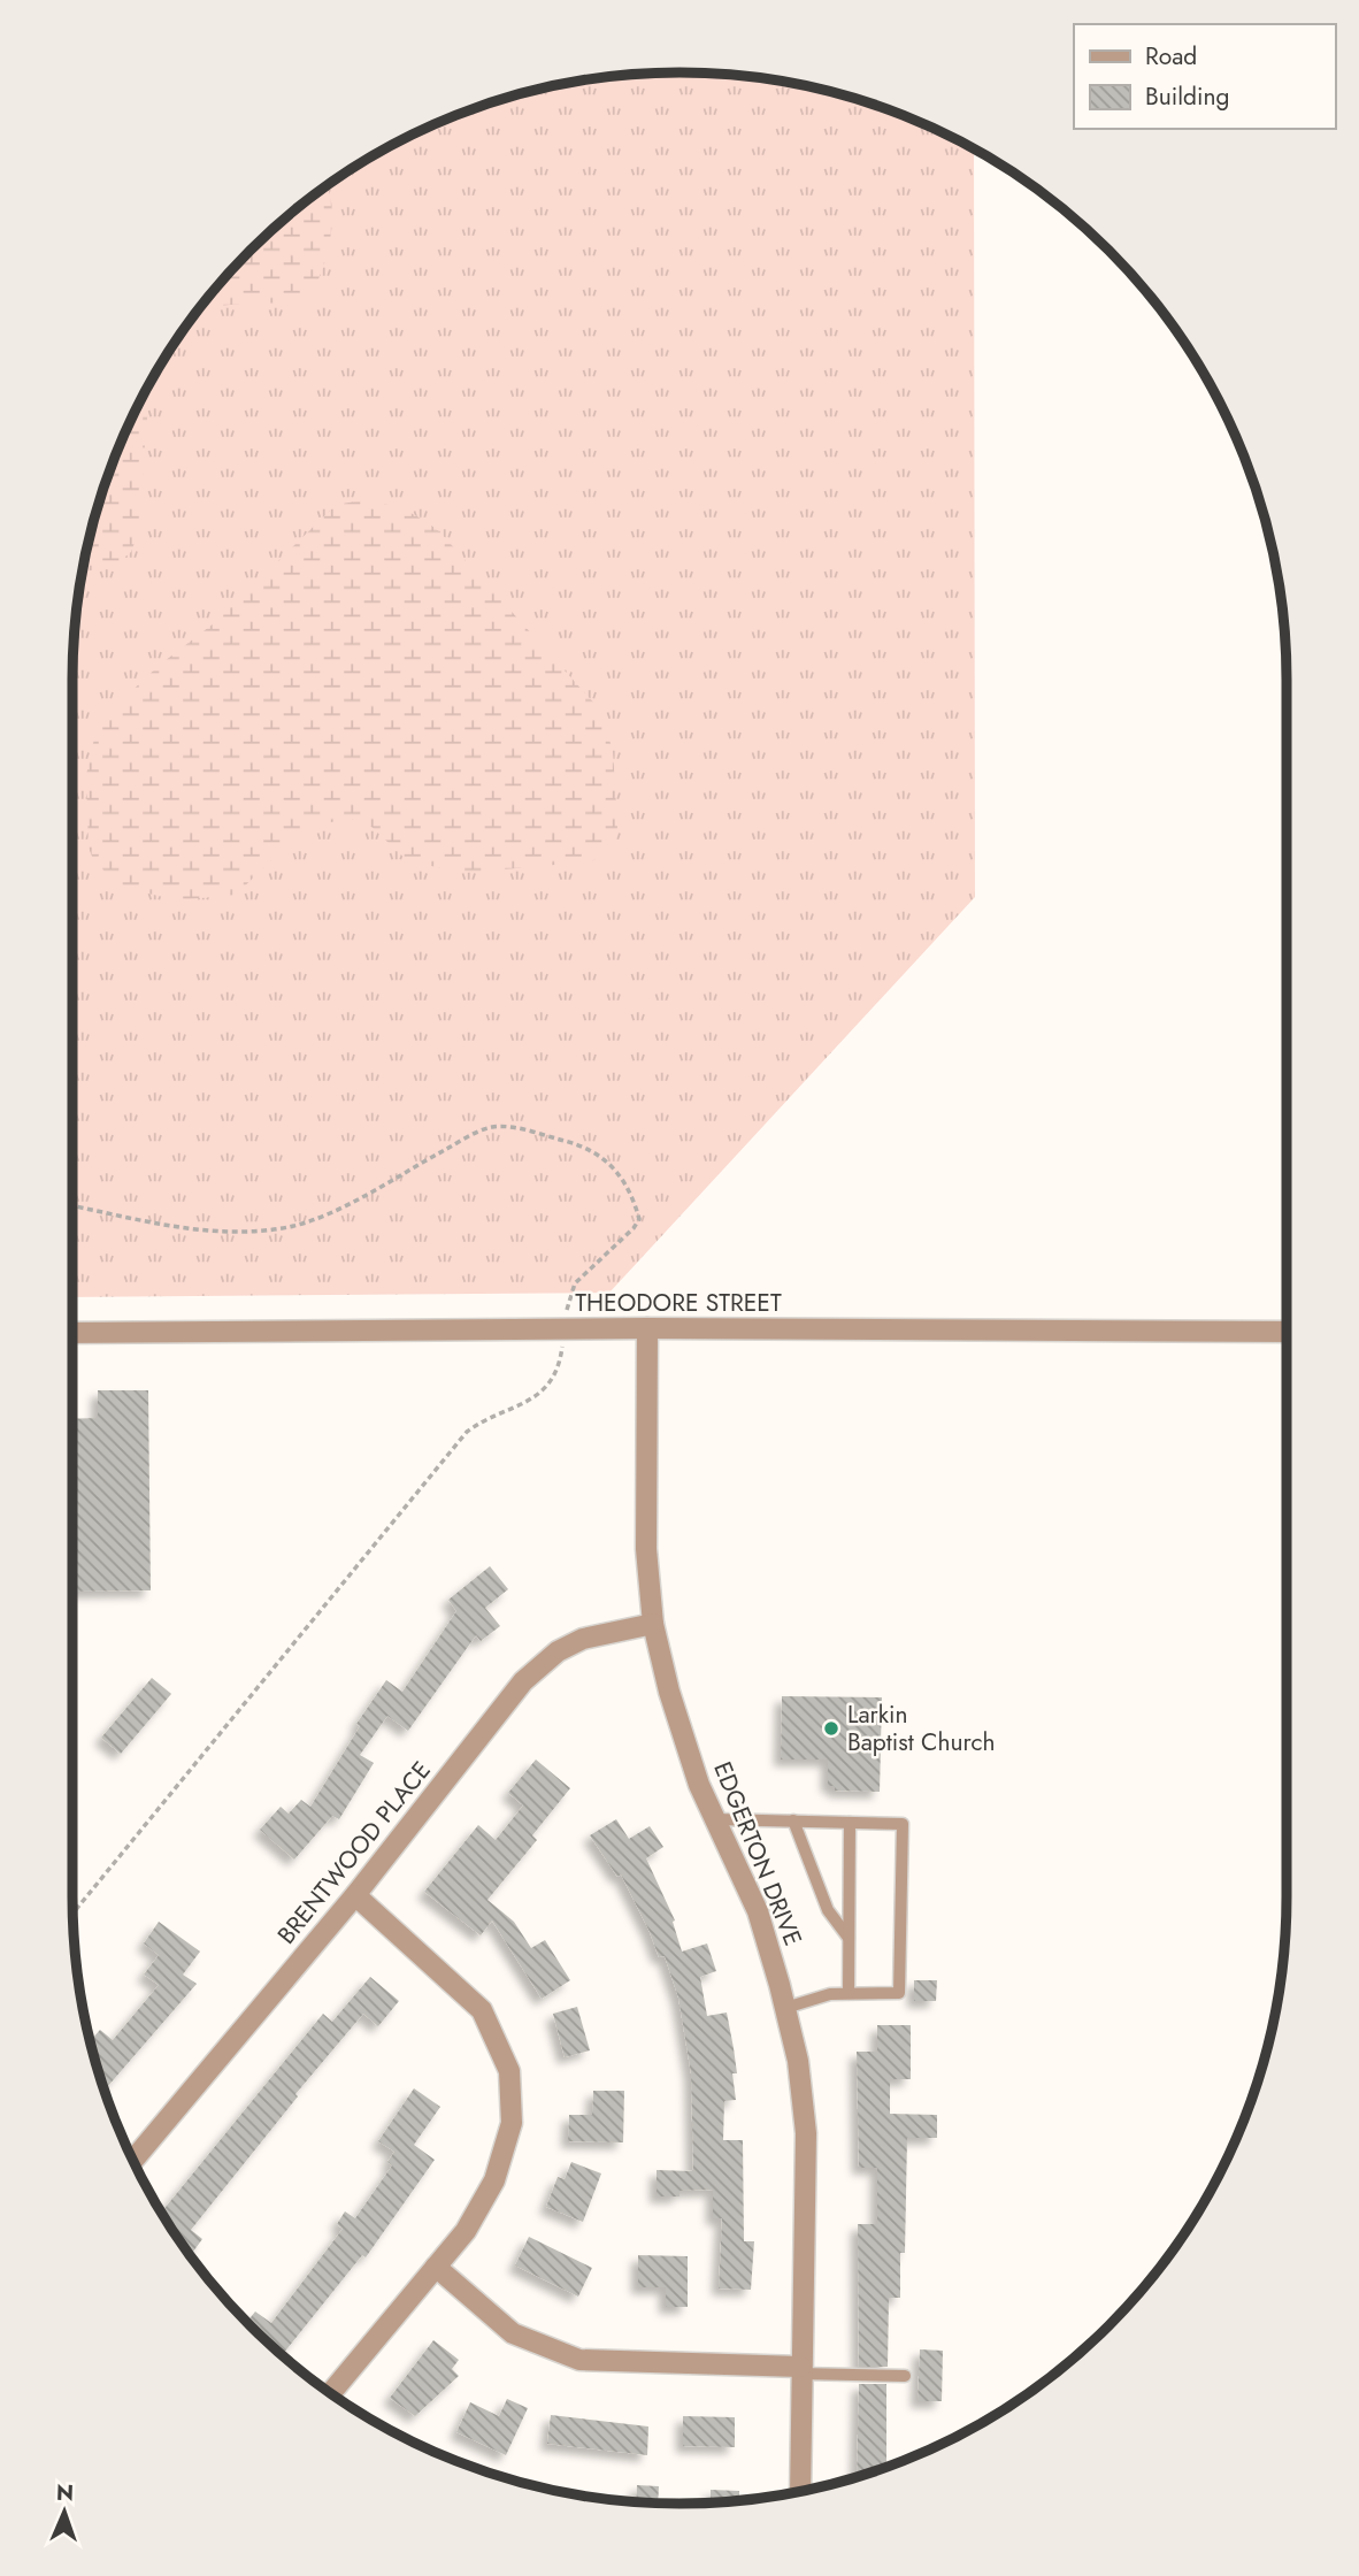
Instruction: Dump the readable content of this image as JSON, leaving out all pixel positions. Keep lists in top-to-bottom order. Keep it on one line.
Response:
{"streets":{"street":["THEODORE STREET","BRENTWOOD PLACE","EDGERTON DRIVE"]},"crossings":[["THEODORE STREET","EDGERTON DRIVE"],["BRENTWOOD PLACE","EDGERTON DRIVE"]],"places":["Larkin Baptist Church"],"legend":["Road","Building"],"north":"top"}
